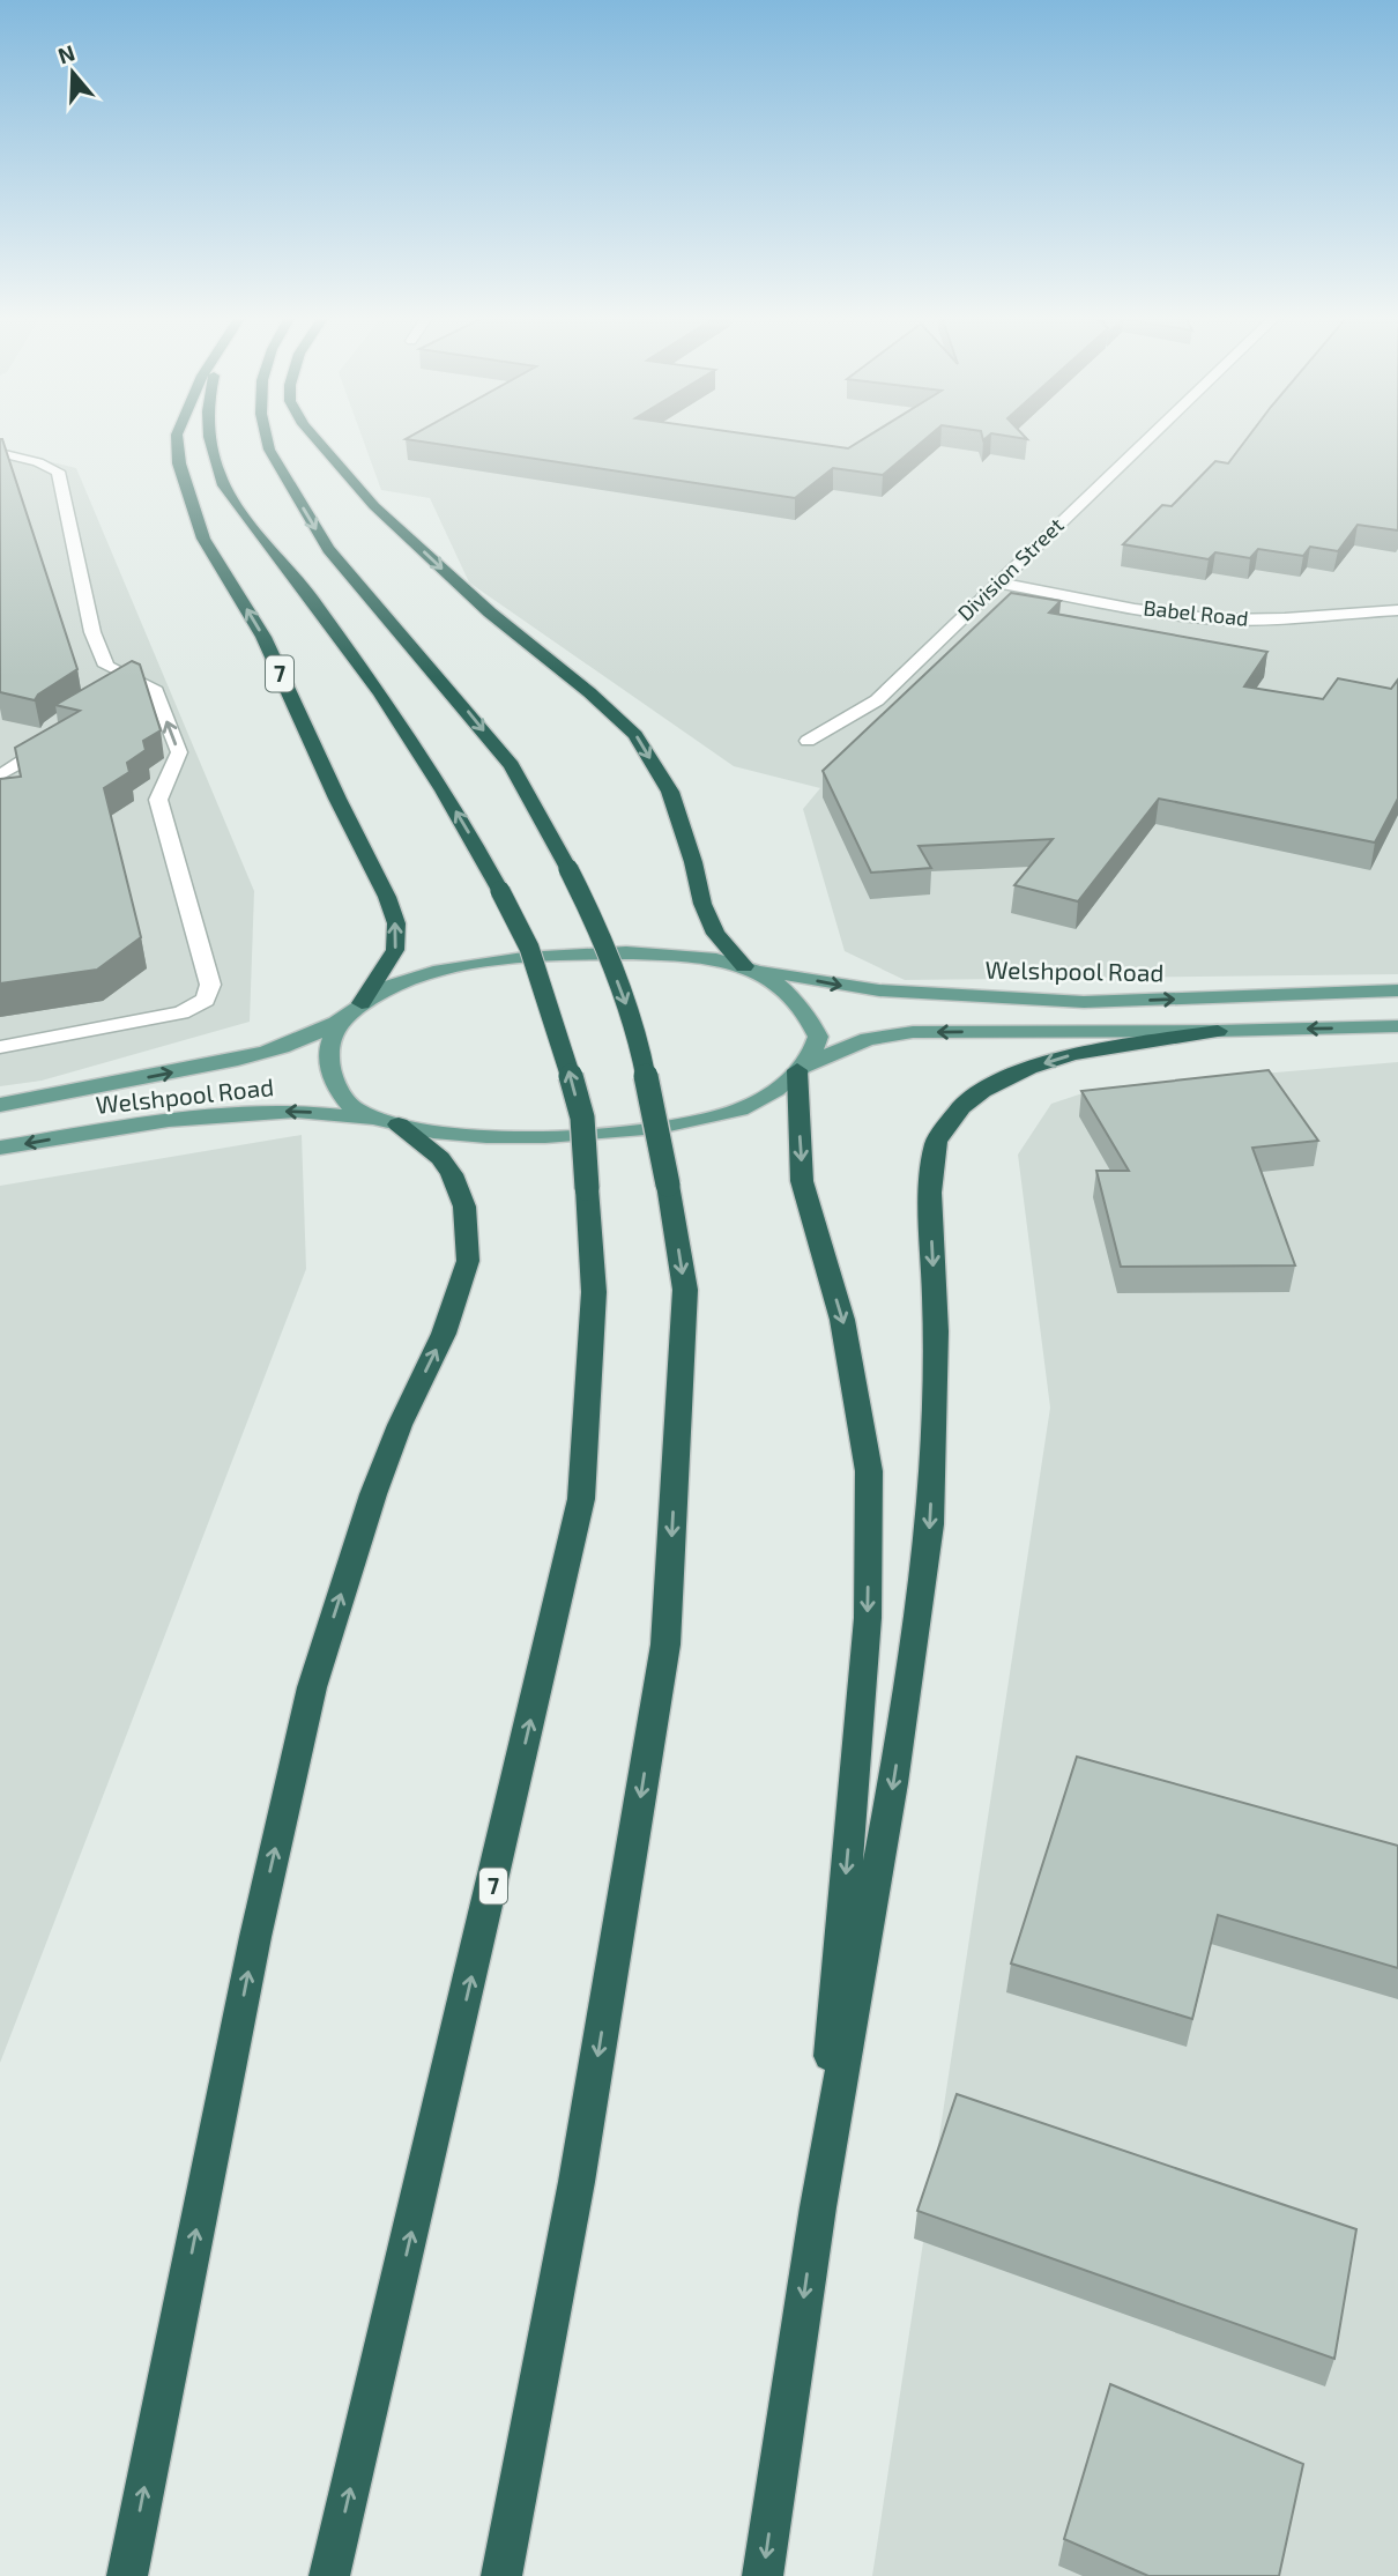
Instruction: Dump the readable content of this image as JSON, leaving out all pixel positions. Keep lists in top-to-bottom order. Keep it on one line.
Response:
{"streets":{"highway":["7"],"main road":["Welshpool Road"],"street":["Division Street","Babel Road"]},"crossings":[["Division Street","Babel Road"],["7","Welshpool Road"]],"north":"top"}
